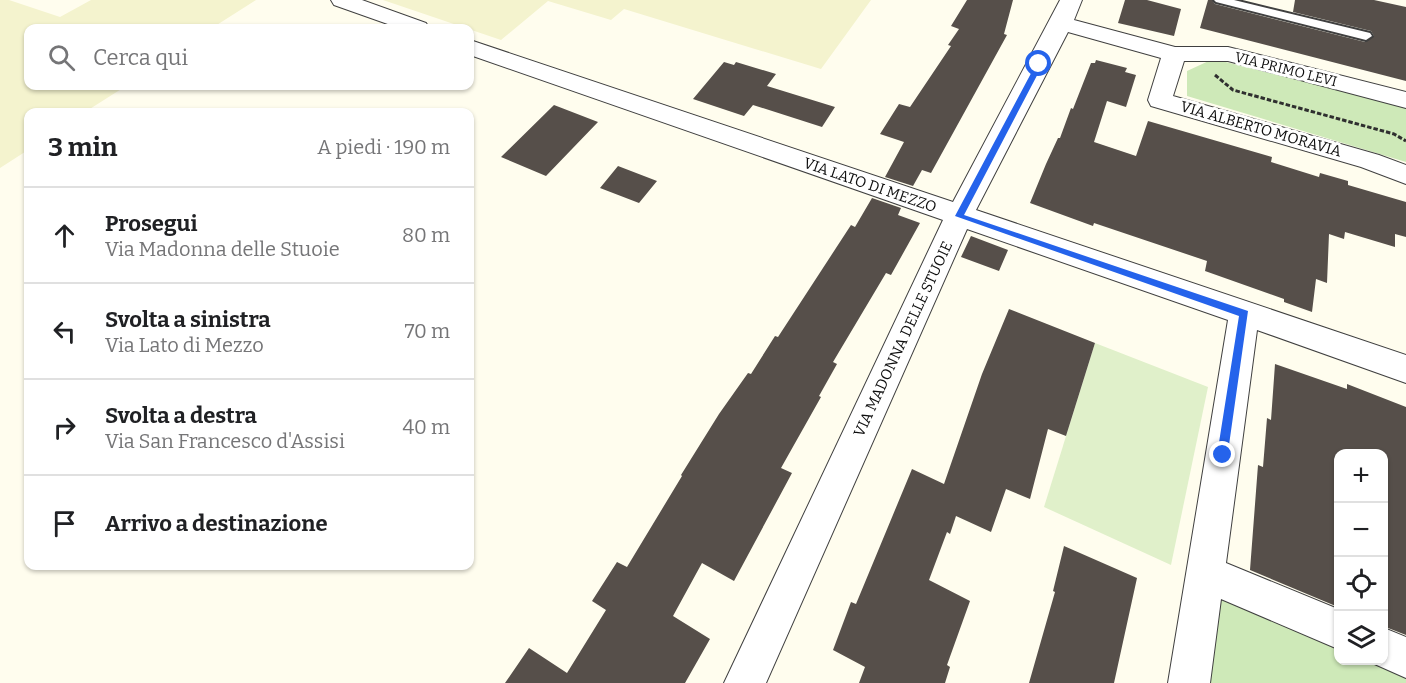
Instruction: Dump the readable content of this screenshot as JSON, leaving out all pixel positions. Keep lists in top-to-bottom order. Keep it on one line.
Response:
{"streets":{"street":["VIA PRIMO LEVI","VIA ALBERTO MORAVIA","VIA LATO DI MEZZO","VIA MADONNA DELLE STUOIE"]},"crossings":[["VIA PRIMO LEVI","VIA ALBERTO MORAVIA"],["VIA PRIMO LEVI","VIA MADONNA DELLE STUOIE"],["VIA LATO DI MEZZO","VIA MADONNA DELLE STUOIE"]],"page":{"search":"Cerca qui","heading":["3 min","A piedi · 190 m"],"list":[["Prosegui","Via Madonna delle Stuoie","80 m"],["Svolta a sinistra","Via Lato di Mezzo","70 m"],["Svolta a destra","Via San Francesco d'Assisi","40 m"],"Arrivo a destinazione"],"map_buttons":["+","−"]}}
